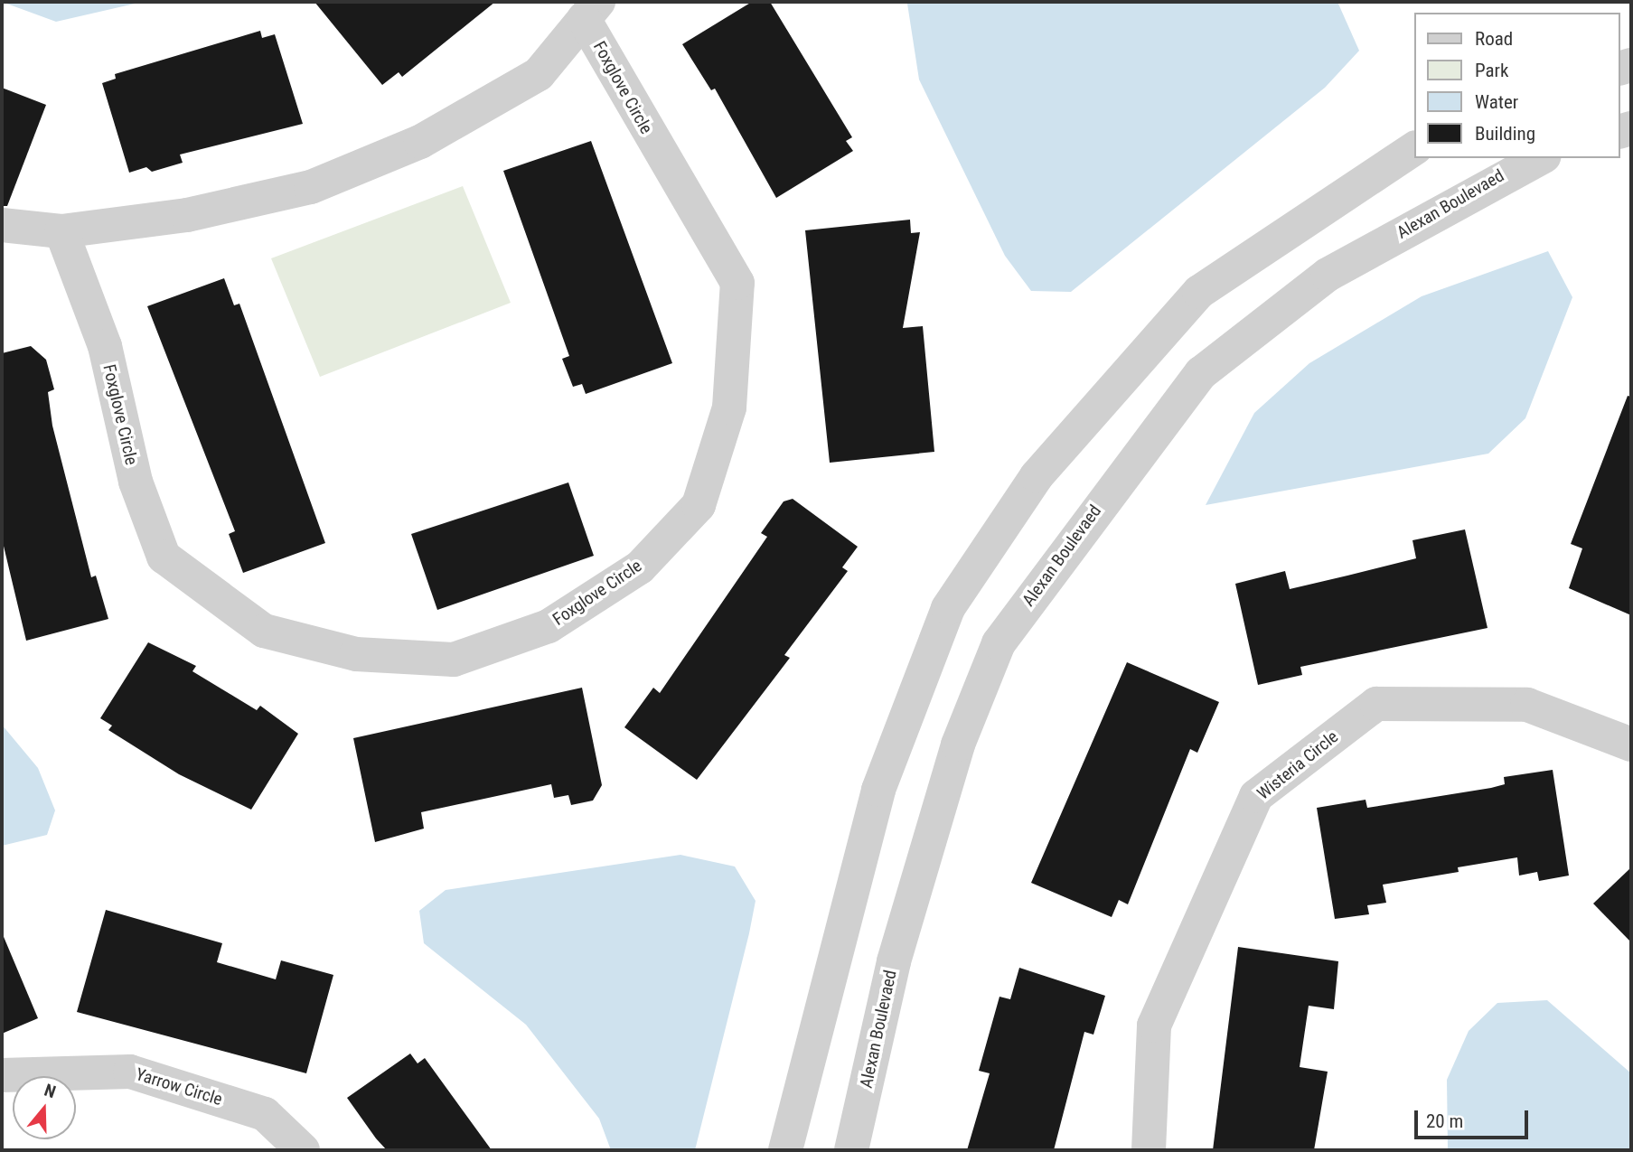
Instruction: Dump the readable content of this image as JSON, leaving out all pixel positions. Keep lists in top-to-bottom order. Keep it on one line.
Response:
{"streets":{"street":["Foxglove Circle","Alexan Boulevaed","Wisteria Circle","Yarrow Circle"]},"legend":["Road","Park","Water","Building"],"scale_bar":"20 m","north":"top"}
